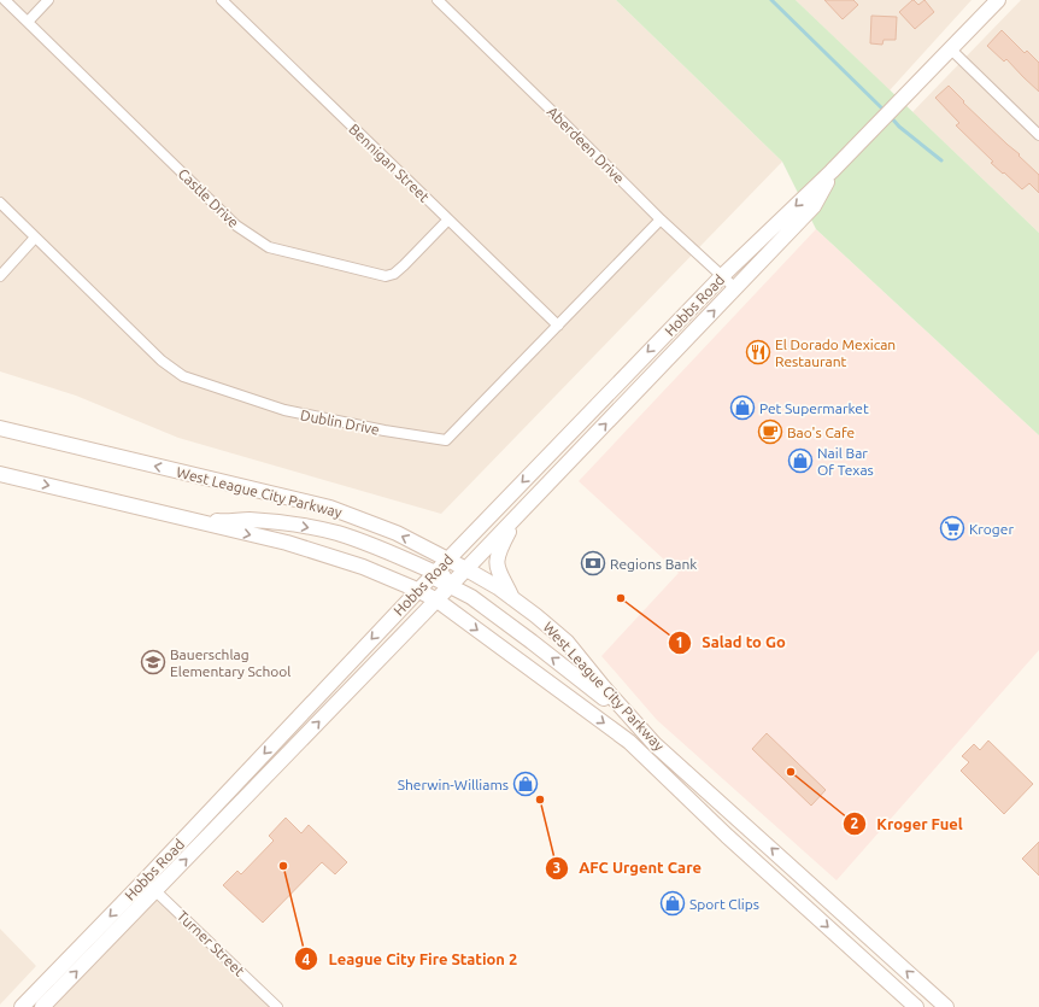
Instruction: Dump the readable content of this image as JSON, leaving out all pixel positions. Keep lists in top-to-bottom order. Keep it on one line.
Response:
{"streets":{"main road":["Hobbs Road","West League City Parkway"],"street":["Aberdeen Drive","Bennigan Street","Castle Drive","Dublin Drive","Turner Street"]},"crossings":[["Aberdeen Drive","Hobbs Road"],["Aberdeen Drive","Dublin Drive"],["Bennigan Street","Castle Drive"],["Bennigan Street","Dublin Drive"],["Hobbs Road","West League City Parkway"],["Hobbs Road","Turner Street"]],"places":{"restaurant":["El Dorado Mexican Restaurant"],"shop":["Pet Supermarket","Nail Bar Of Texas","Sherwin-Williams","Sport Clips"],"cafe":["Bao's Cafe"],"supermarket":["Kroger"],"bank":["Regions Bank"],"other":["Salad to Go","Kroger Fuel","AFC Urgent Care","League City Fire Station 2"],"school or university":["Bauerschlag Elementary School"]}}
